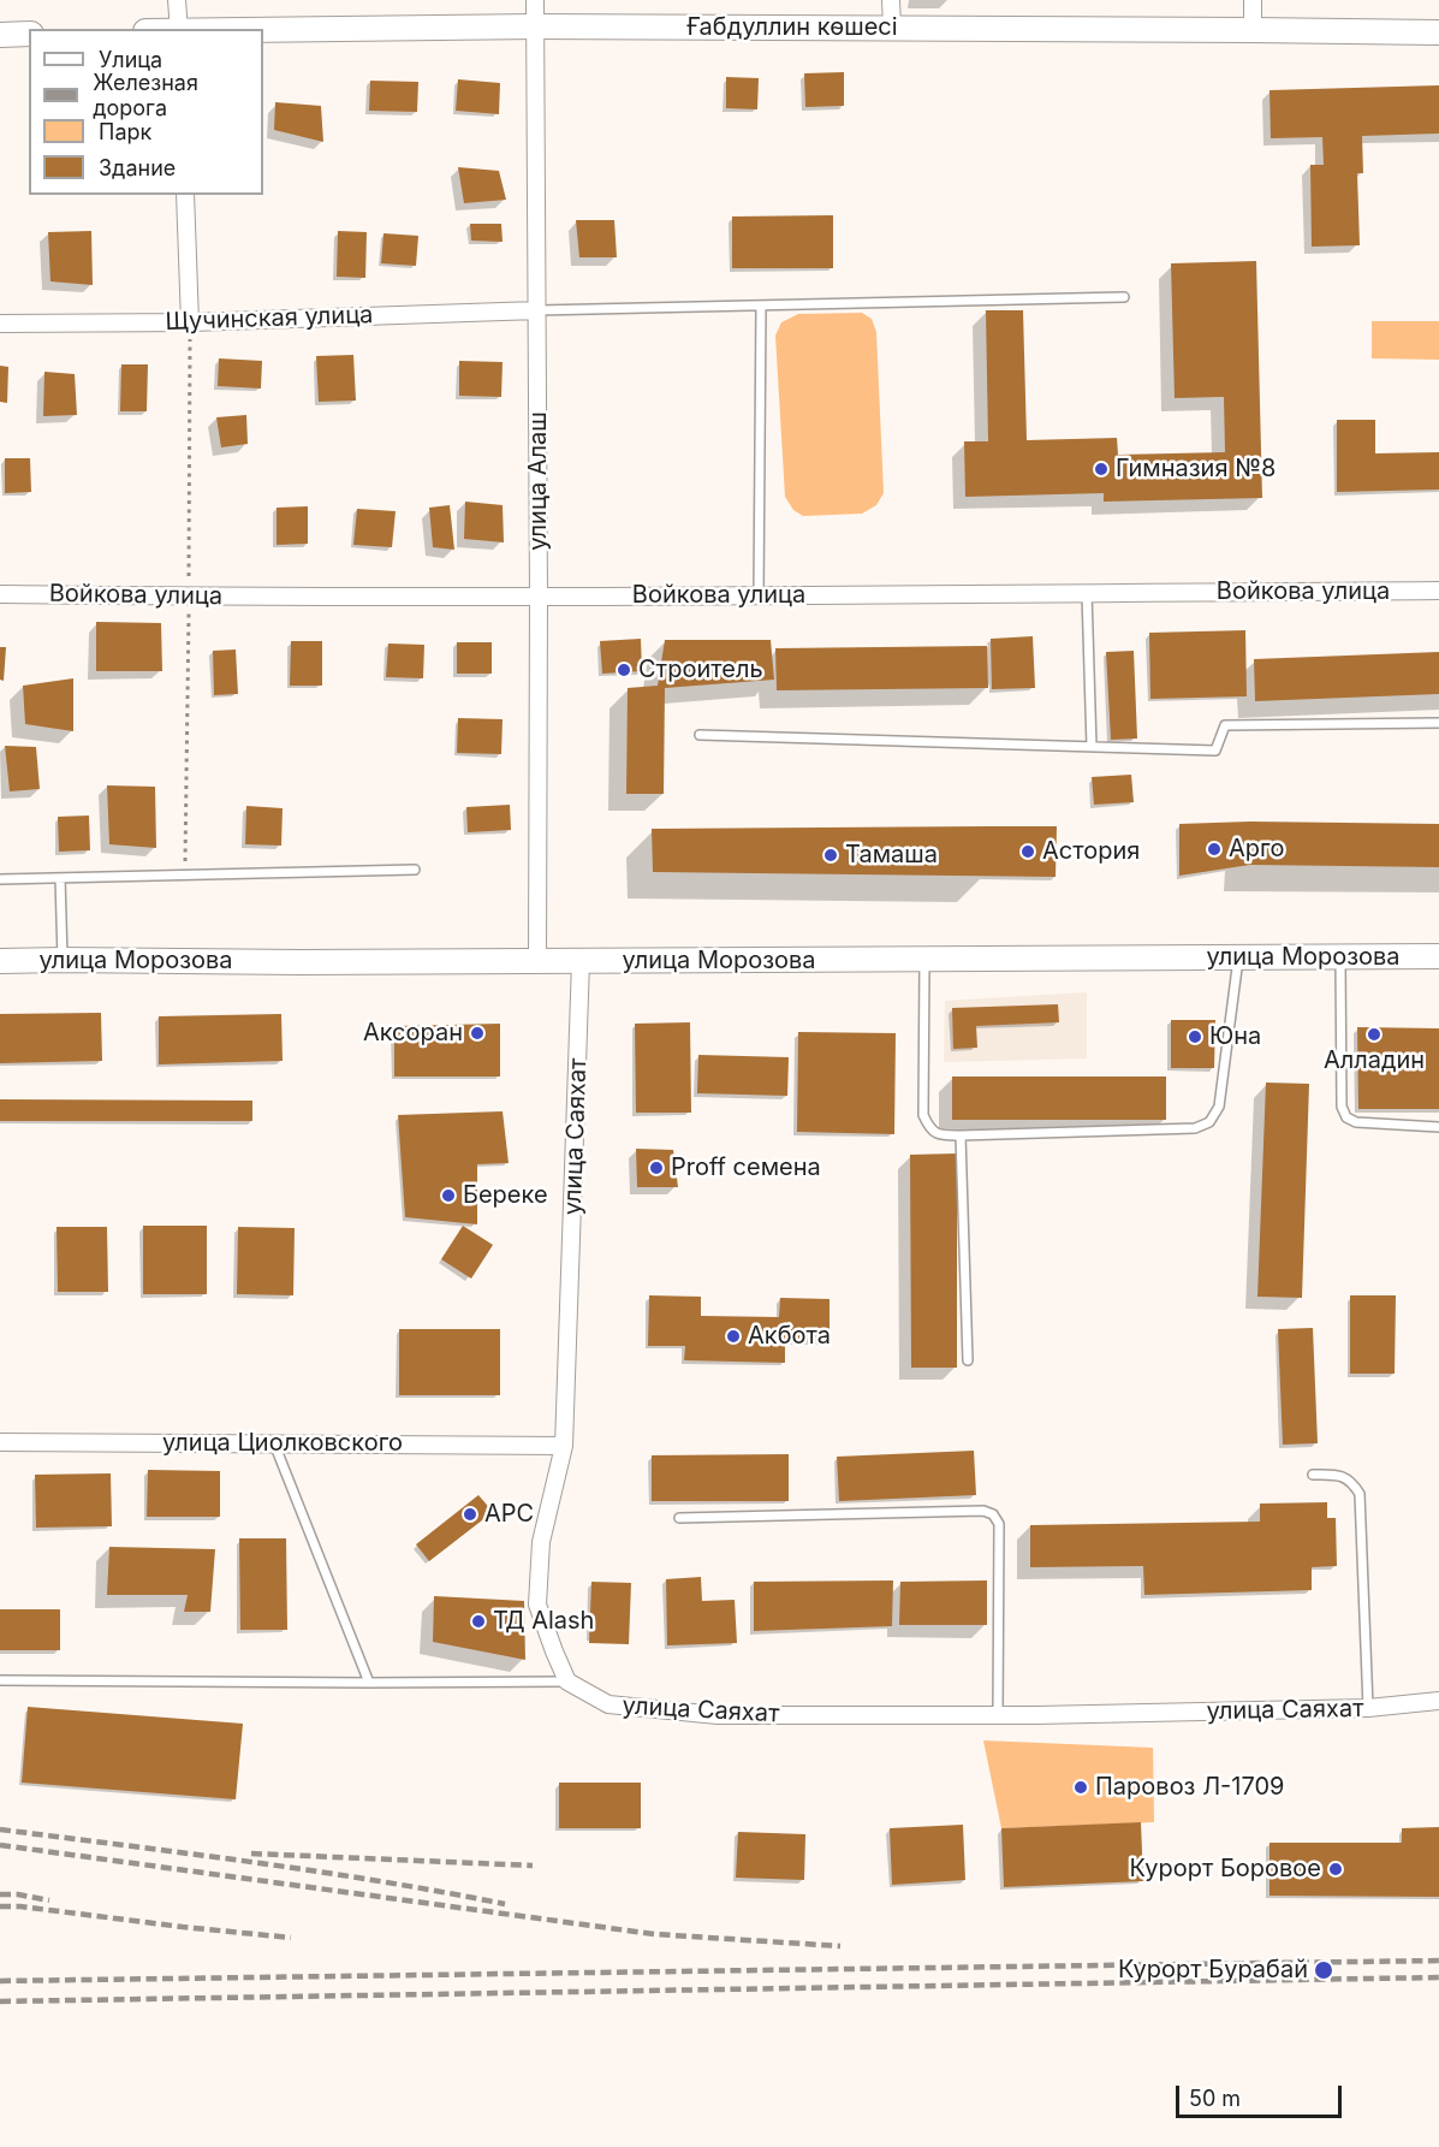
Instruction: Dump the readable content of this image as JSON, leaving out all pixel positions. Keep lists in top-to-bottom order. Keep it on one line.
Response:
{"streets":{"main road":["Ғабдуллин көшесі","улица Морозова"],"street":["Щучинская улица","улица Алаш","Войкова улица","улица Саяхат","улица Циолковского"]},"crossings":[["Ғабдуллин көшесі","улица Алаш"],["Щучинская улица","улица Алаш"],["улица Алаш","Войкова улица"],["улица Алаш","улица Морозова"],["улица Морозова","улица Саяхат"],["улица Саяхат","улица Циолковского"]],"places":["Гимназия №8","Строитель","Арго","Астория","Тамаша","Аксоран","Алладин","Юна","Proff семена","Береке","Акбота","АРС","ТД Alash","Паровоз Л-1709","Курорт Боровое","Курорт Бурабай"],"legend":["Улица","Железная дорога","Парк","Здание"],"scale_bar":"50 m"}
